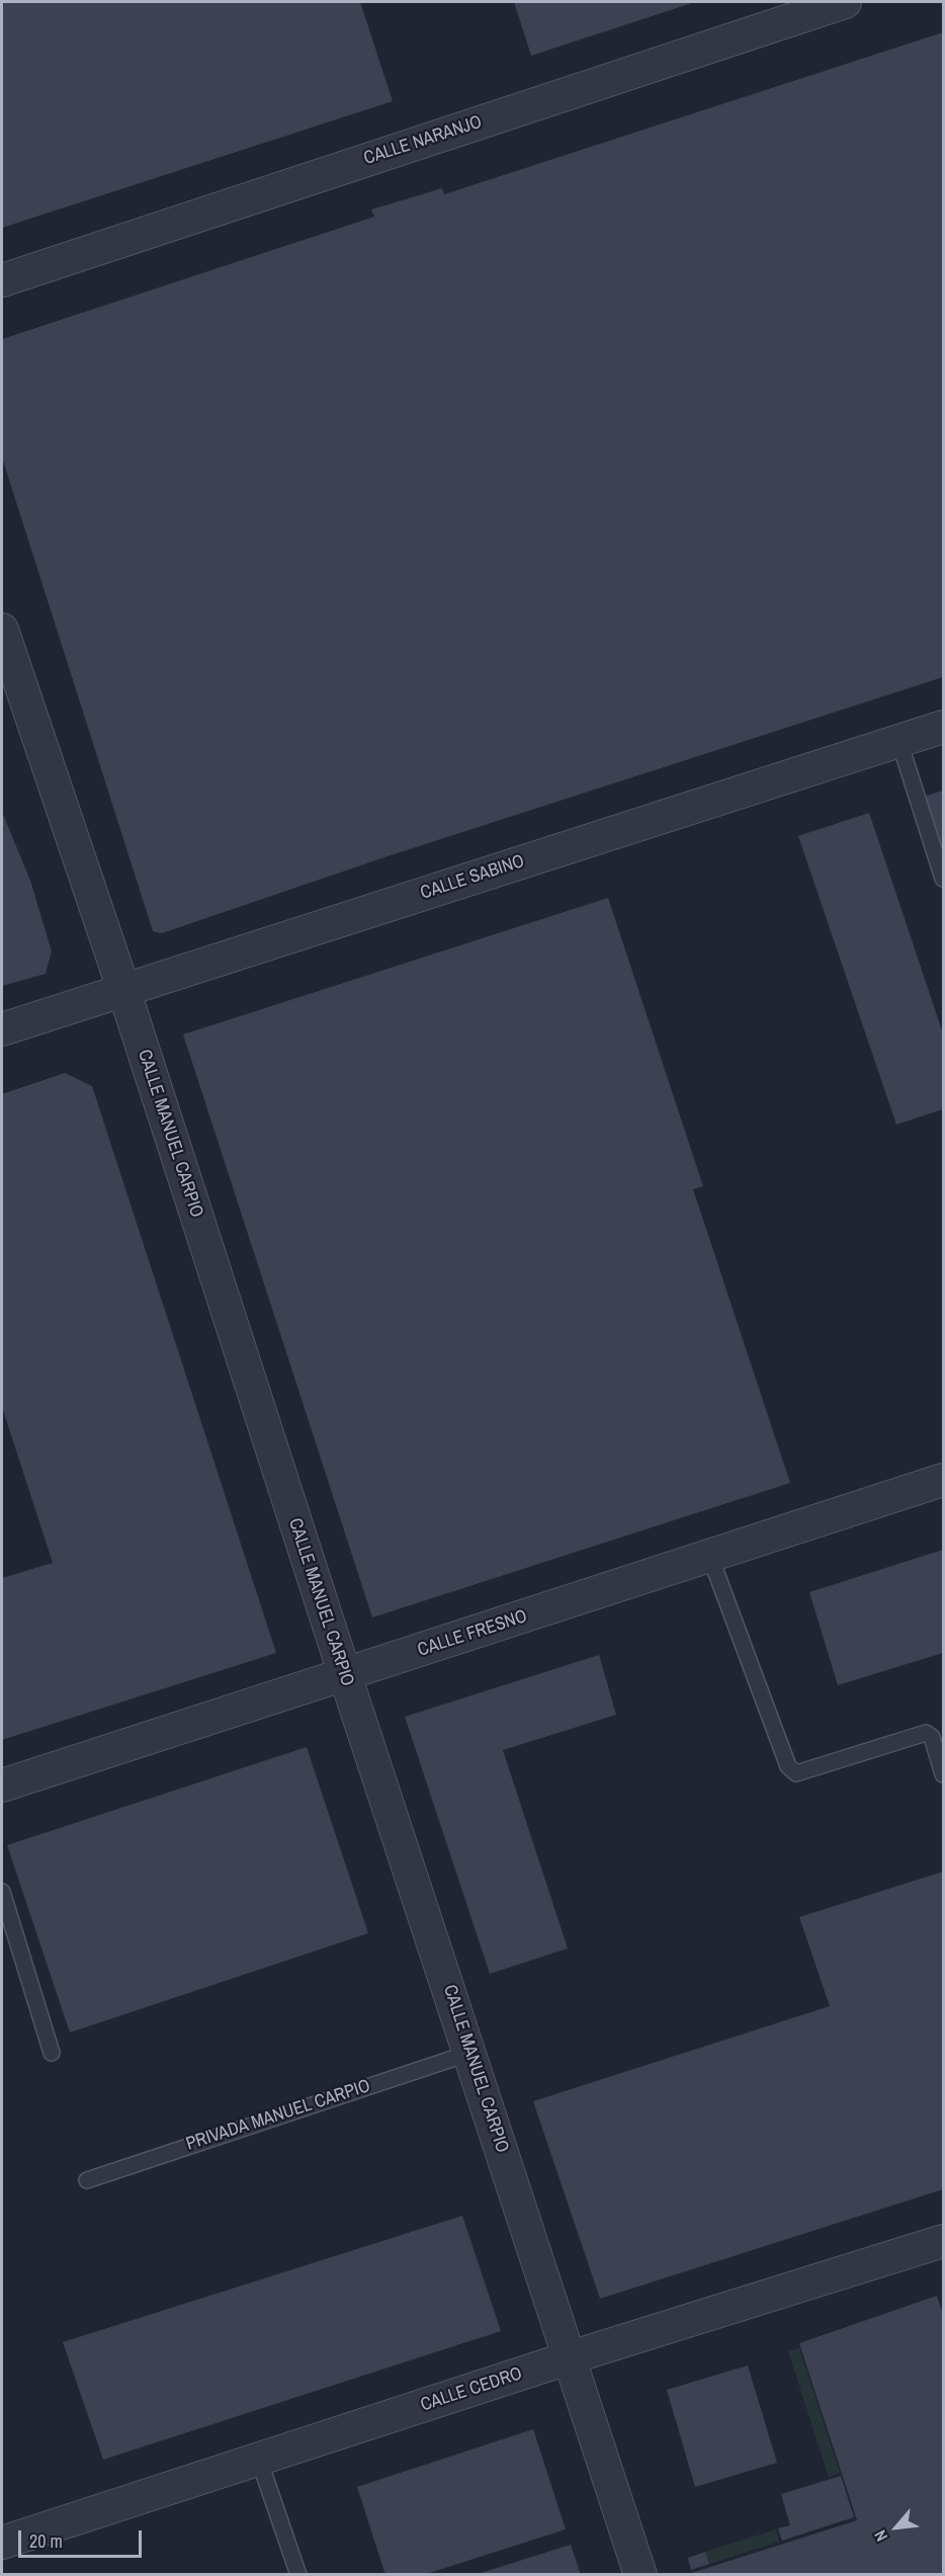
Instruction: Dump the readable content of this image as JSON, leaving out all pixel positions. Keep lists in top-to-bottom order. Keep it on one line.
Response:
{"streets":{"street":["CALLE NARANJO","CALLE SABINO","CALLE MANUEL CARPIO","CALLE FRESNO","CALLE CEDRO"],"lane":["PRIVADA MANUEL CARPIO"]},"crossings":[["CALLE SABINO","CALLE MANUEL CARPIO"],["CALLE MANUEL CARPIO","CALLE FRESNO"],["CALLE MANUEL CARPIO","PRIVADA MANUEL CARPIO"],["CALLE MANUEL CARPIO","CALLE CEDRO"]],"scale_bar":"20 m","north":"bottom left"}
